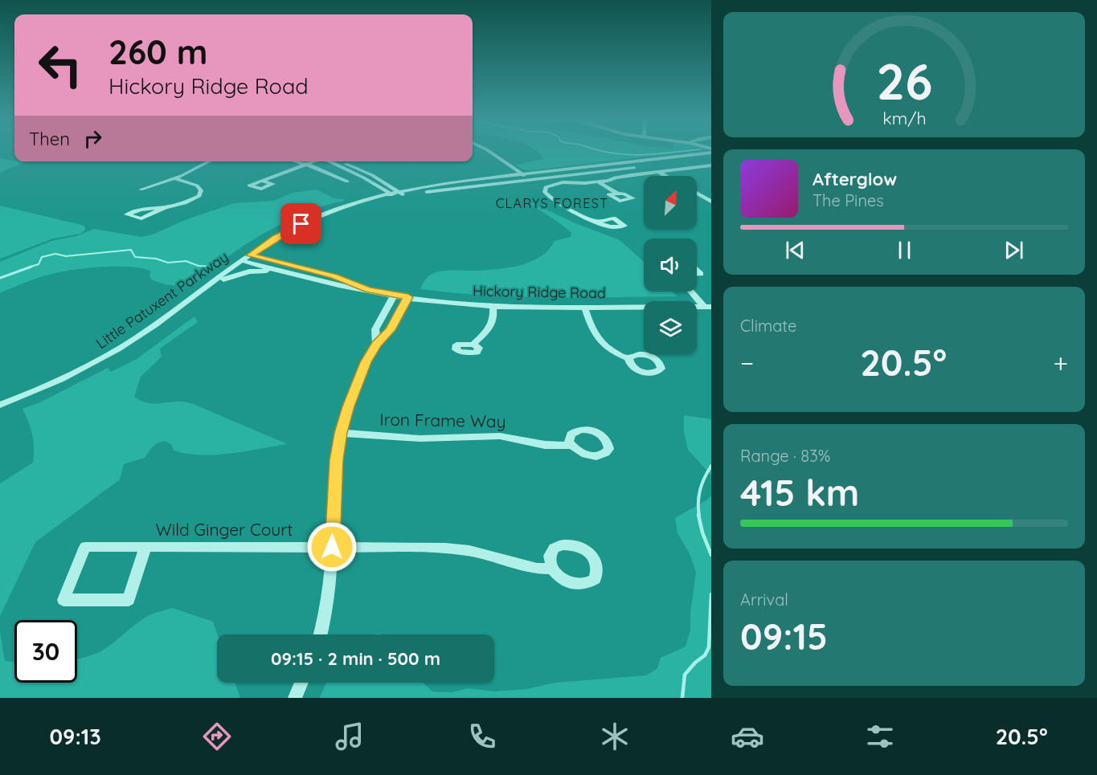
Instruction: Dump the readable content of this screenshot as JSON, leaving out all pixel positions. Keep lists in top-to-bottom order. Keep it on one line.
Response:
{"streets":{"street":["Hickory Ridge Road","Little Patuxent Parkway","Iron Frame Way","Wild Ginger Court"]},"crossings":[["Hickory Ridge Road","Little Patuxent Parkway"]],"districts":["CLARYS FOREST"],"north":"top right","page":{"turn":["260 m","Hickory Ridge Road"],"then":"Then","song":["Afterglow","The Pines"],"tile":["Climate",["Range · 83%","415 km"],["Arrival","09:15"]],"heat":["−","20.5°","+"],"limit":"30","trip":"09:15 · 2 min · 500 m","tabs":["09:13","20.5°"],"gauge":["26","km/h"]}}
